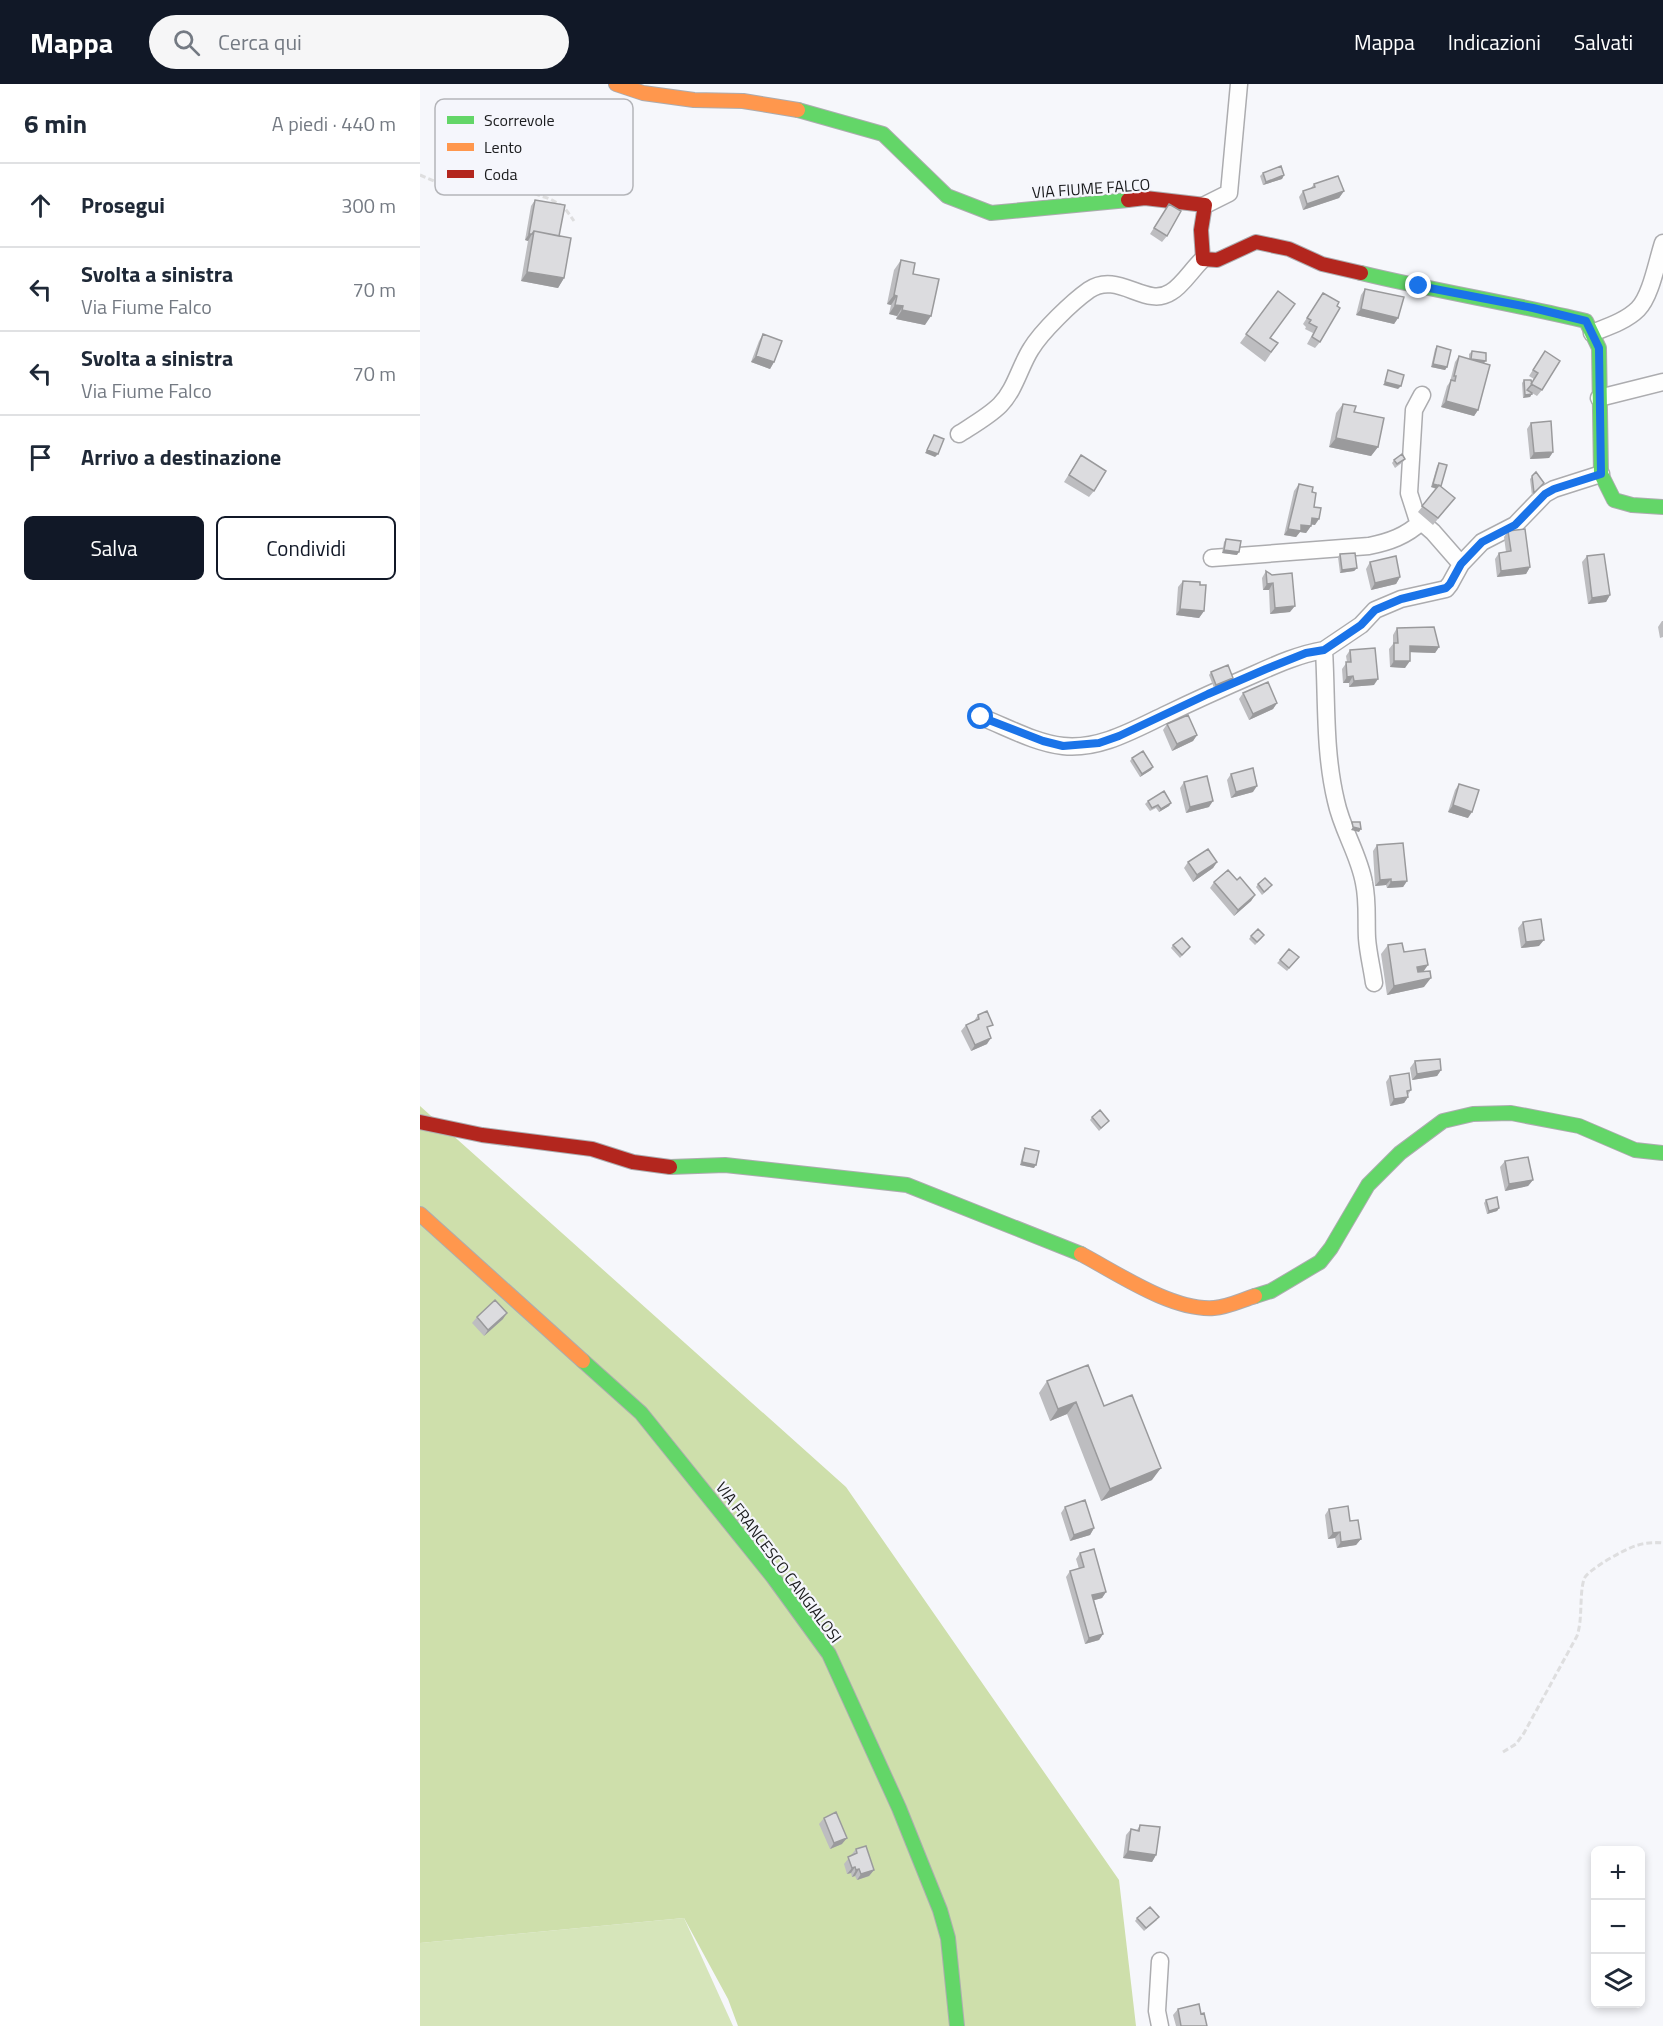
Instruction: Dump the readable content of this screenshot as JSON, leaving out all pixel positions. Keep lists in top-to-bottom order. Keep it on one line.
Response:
{"streets":{"street":["VIA FIUME FALCO","VIA FRANCESCO CANGIALOSI"]},"legend":["Scorrevole","Lento","Coda"],"page":{"header":"Mappa","search":"Cerca qui","nav":["Mappa","Indicazioni","Salvati"],"heading":["6 min","A piedi · 440 m"],"list":[["Prosegui","300 m"],["Svolta a sinistra","Via Fiume Falco","70 m"],["Svolta a sinistra","Via Fiume Falco","70 m"],"Arrivo a destinazione"],"buttons":["Salva","Condividi"],"map_buttons":["+","−"]}}
